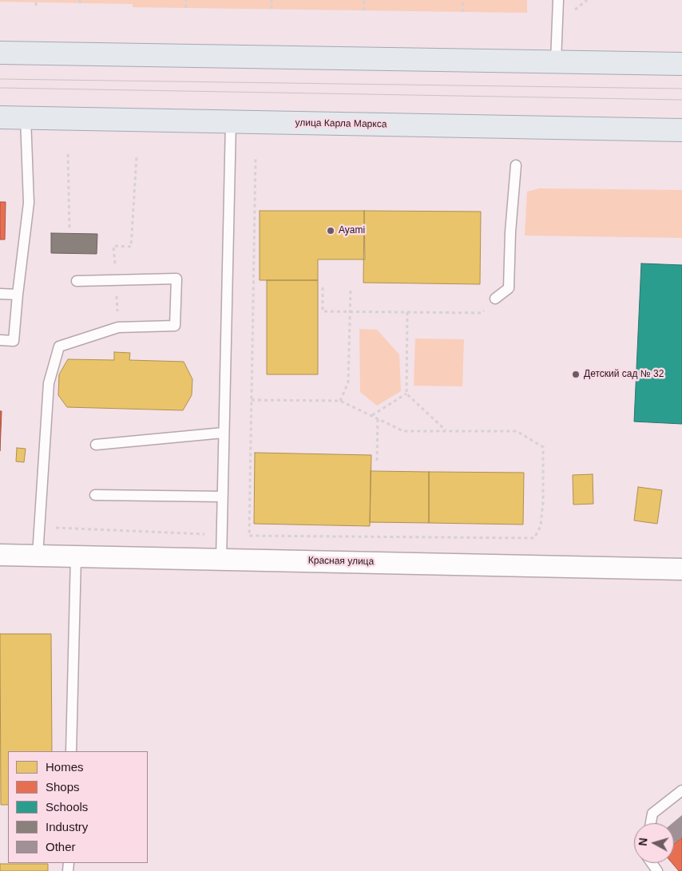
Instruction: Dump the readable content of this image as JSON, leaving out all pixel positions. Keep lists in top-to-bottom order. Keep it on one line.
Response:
{"streets":{"main road":["улица Карла Маркса"],"street":["Красная улица"]},"places":["Ayami","Детский сад № 32"],"legend":["Homes","Shops","Schools","Industry","Other"],"north":"left"}
